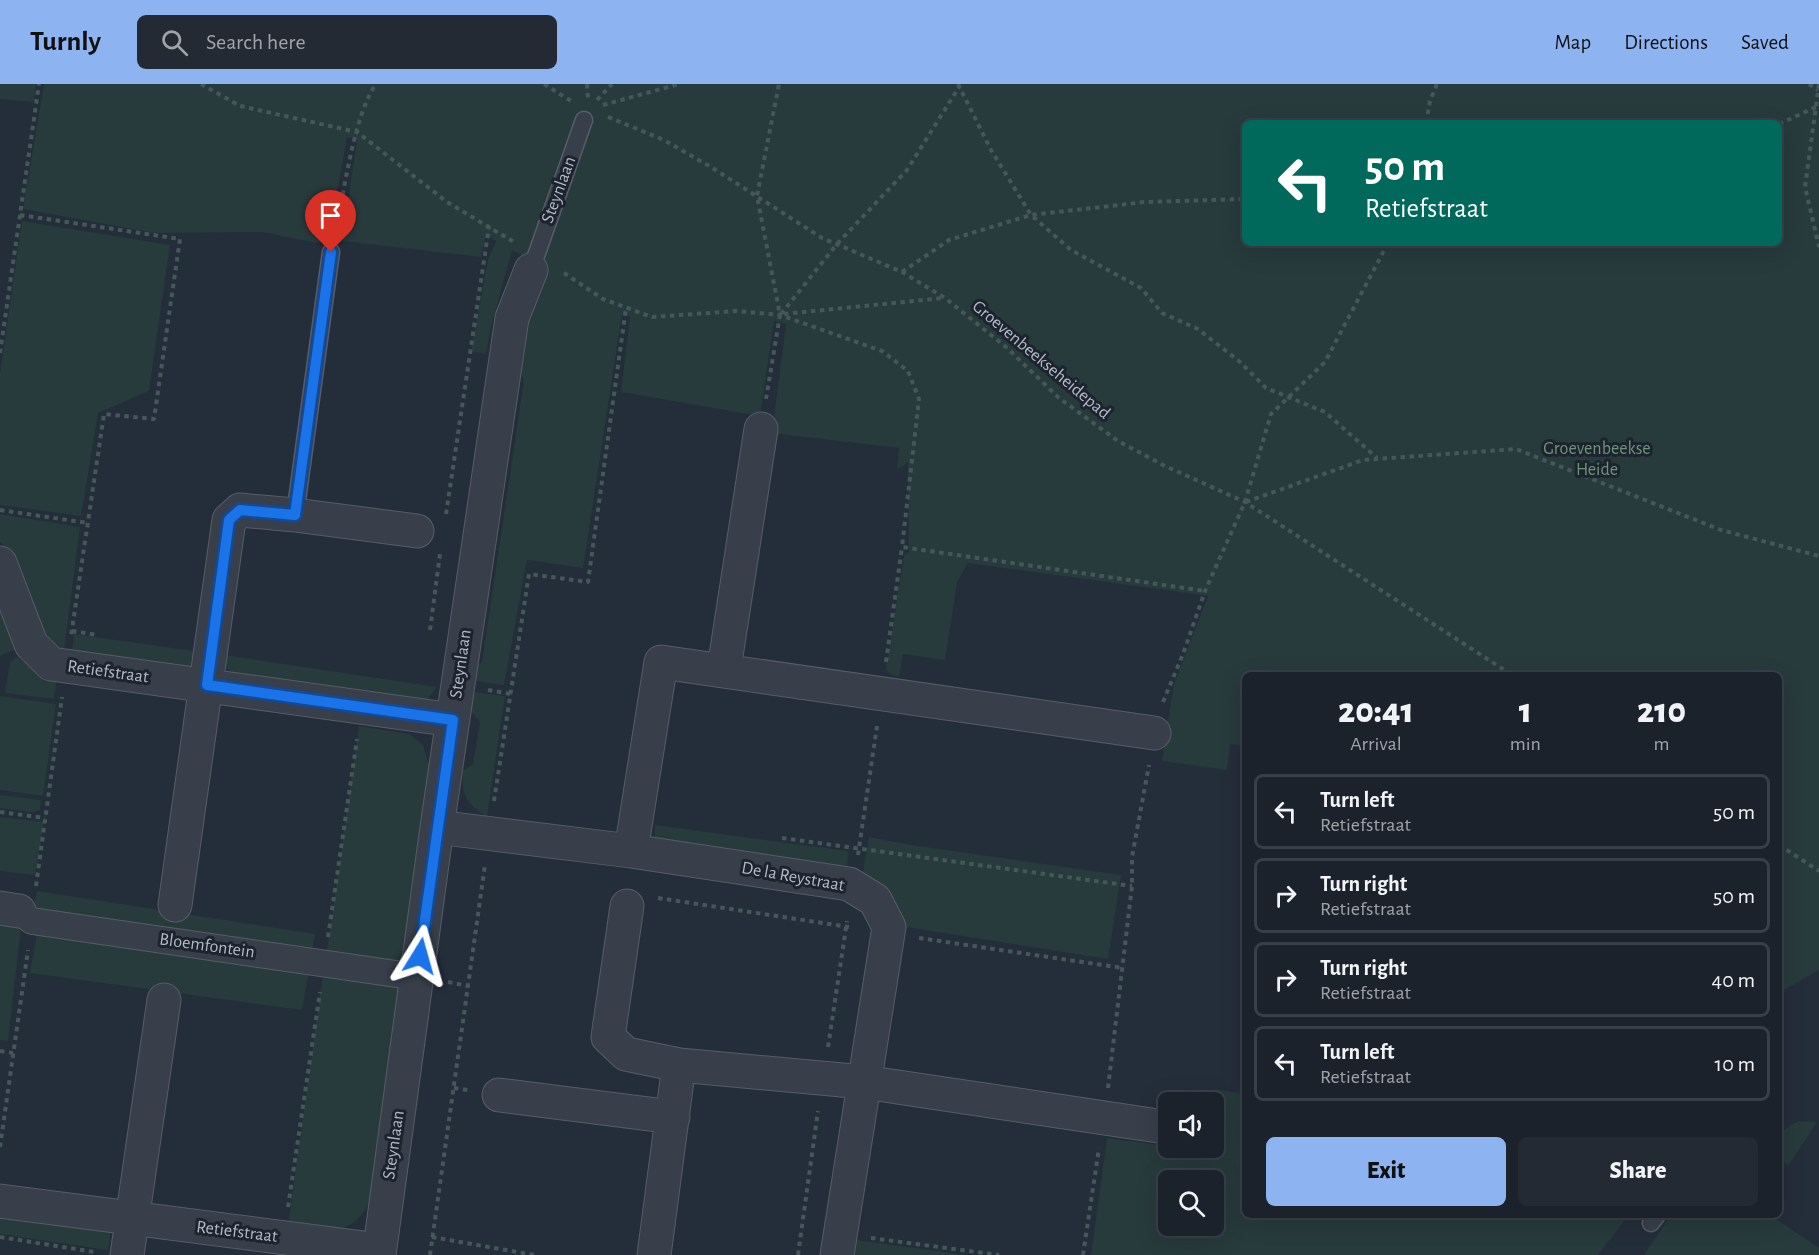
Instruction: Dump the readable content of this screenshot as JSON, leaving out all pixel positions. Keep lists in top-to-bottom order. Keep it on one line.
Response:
{"streets":{"street":["Steynlaan","Retiefstraat","De la Reystraat","Bloemfontein"],"path":["Groevenbeekseheidepad"]},"crossings":[["Steynlaan","Groevenbeekseheidepad"],["Steynlaan","Retiefstraat"],["Steynlaan","De la Reystraat"],["Steynlaan","Bloemfontein"]],"parks":["Groevenbeekse Heide"],"page":{"header":"Turnly","search":"Search here","nav":["Map","Directions","Saved"],"turn":["50 m","Retiefstraat"],"eta":["20:41","Arrival","1","min","210","m"],"list":[{"name":"Turn left","note":"Retiefstraat","value":"50 m"},{"name":"Turn right","note":"Retiefstraat","value":"50 m"},{"name":"Turn right","note":"Retiefstraat","value":"40 m"},{"name":"Turn left","note":"Retiefstraat","value":"10 m"}],"buttons":["Exit","Share"]}}
